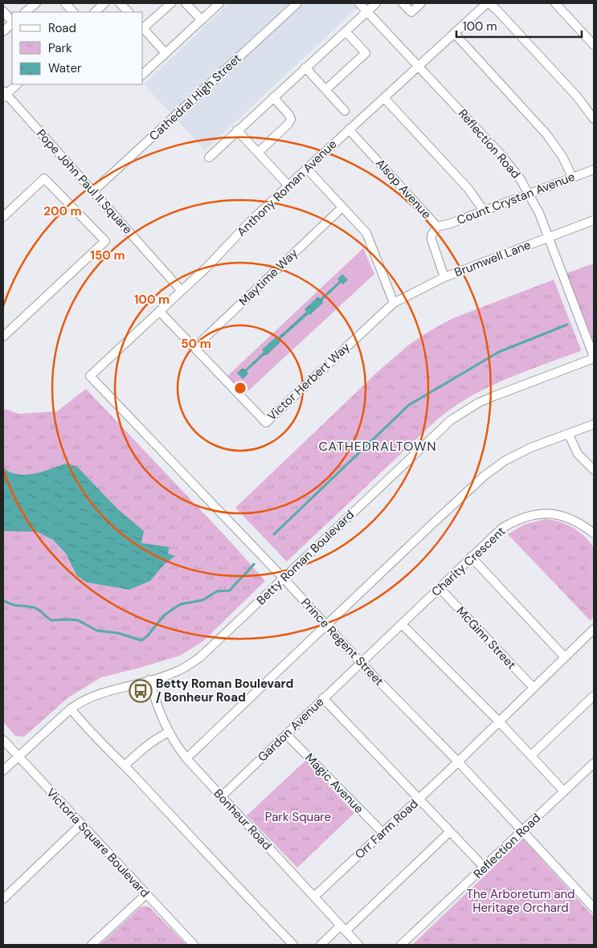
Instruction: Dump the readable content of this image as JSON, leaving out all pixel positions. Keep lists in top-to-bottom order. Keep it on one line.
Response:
{"streets":{"street":["Cathedral High Street","Reflection Road","Pope John Paul II Square","Anthony Roman Avenue","Alsop Avenue","Count Crystan Avenue","Brumwell Lane","Maytime Way","Victor Herbert Way","Betty Roman Boulevard","Charity Crescent","McGinn Street","Prince Regent Street","Gardon Avenue","Magic Avenue","Bonheur Road","Orr Farm Road","Victoria Square Boulevard"]},"crossings":[["Cathedral High Street","Pope John Paul II Square"],["Reflection Road","Anthony Roman Avenue"],["Reflection Road","Count Crystan Avenue"],["Reflection Road","Brumwell Lane"],["Reflection Road","Betty Roman Boulevard"],["Reflection Road","Prince Regent Street"],["Pope John Paul II Square","Anthony Roman Avenue"],["Anthony Roman Avenue","Alsop Avenue"],["Anthony Roman Avenue","Victor Herbert Way"],["Anthony Roman Avenue","Prince Regent Street"],["Alsop Avenue","Count Crystan Avenue"],["Alsop Avenue","Brumwell Lane"],["Brumwell Lane","Victor Herbert Way"],["Maytime Way","Victor Herbert Way"],["Betty Roman Boulevard","Prince Regent Street"],["Betty Roman Boulevard","Bonheur Road"],["Betty Roman Boulevard","Victoria Square Boulevard"],["Charity Crescent","McGinn Street"],["Charity Crescent","Prince Regent Street"],["Charity Crescent","Gardon Avenue"],["Prince Regent Street","Gardon Avenue"],["Prince Regent Street","Orr Farm Road"],["Gardon Avenue","Magic Avenue"],["Gardon Avenue","Bonheur Road"],["Magic Avenue","Orr Farm Road"],["Bonheur Road","Orr Farm Road"]],"districts":["CATHEDRALTOWN"],"parks":["Park Square","The Arboretum and Heritage Orchard"],"places":{"bus stop":["Betty Roman Boulevard / Bonheur Road"]},"legend":["Road","Park","Water"],"scale_bar":"100 m","rings":["200 m","150 m","100 m","50 m"]}
